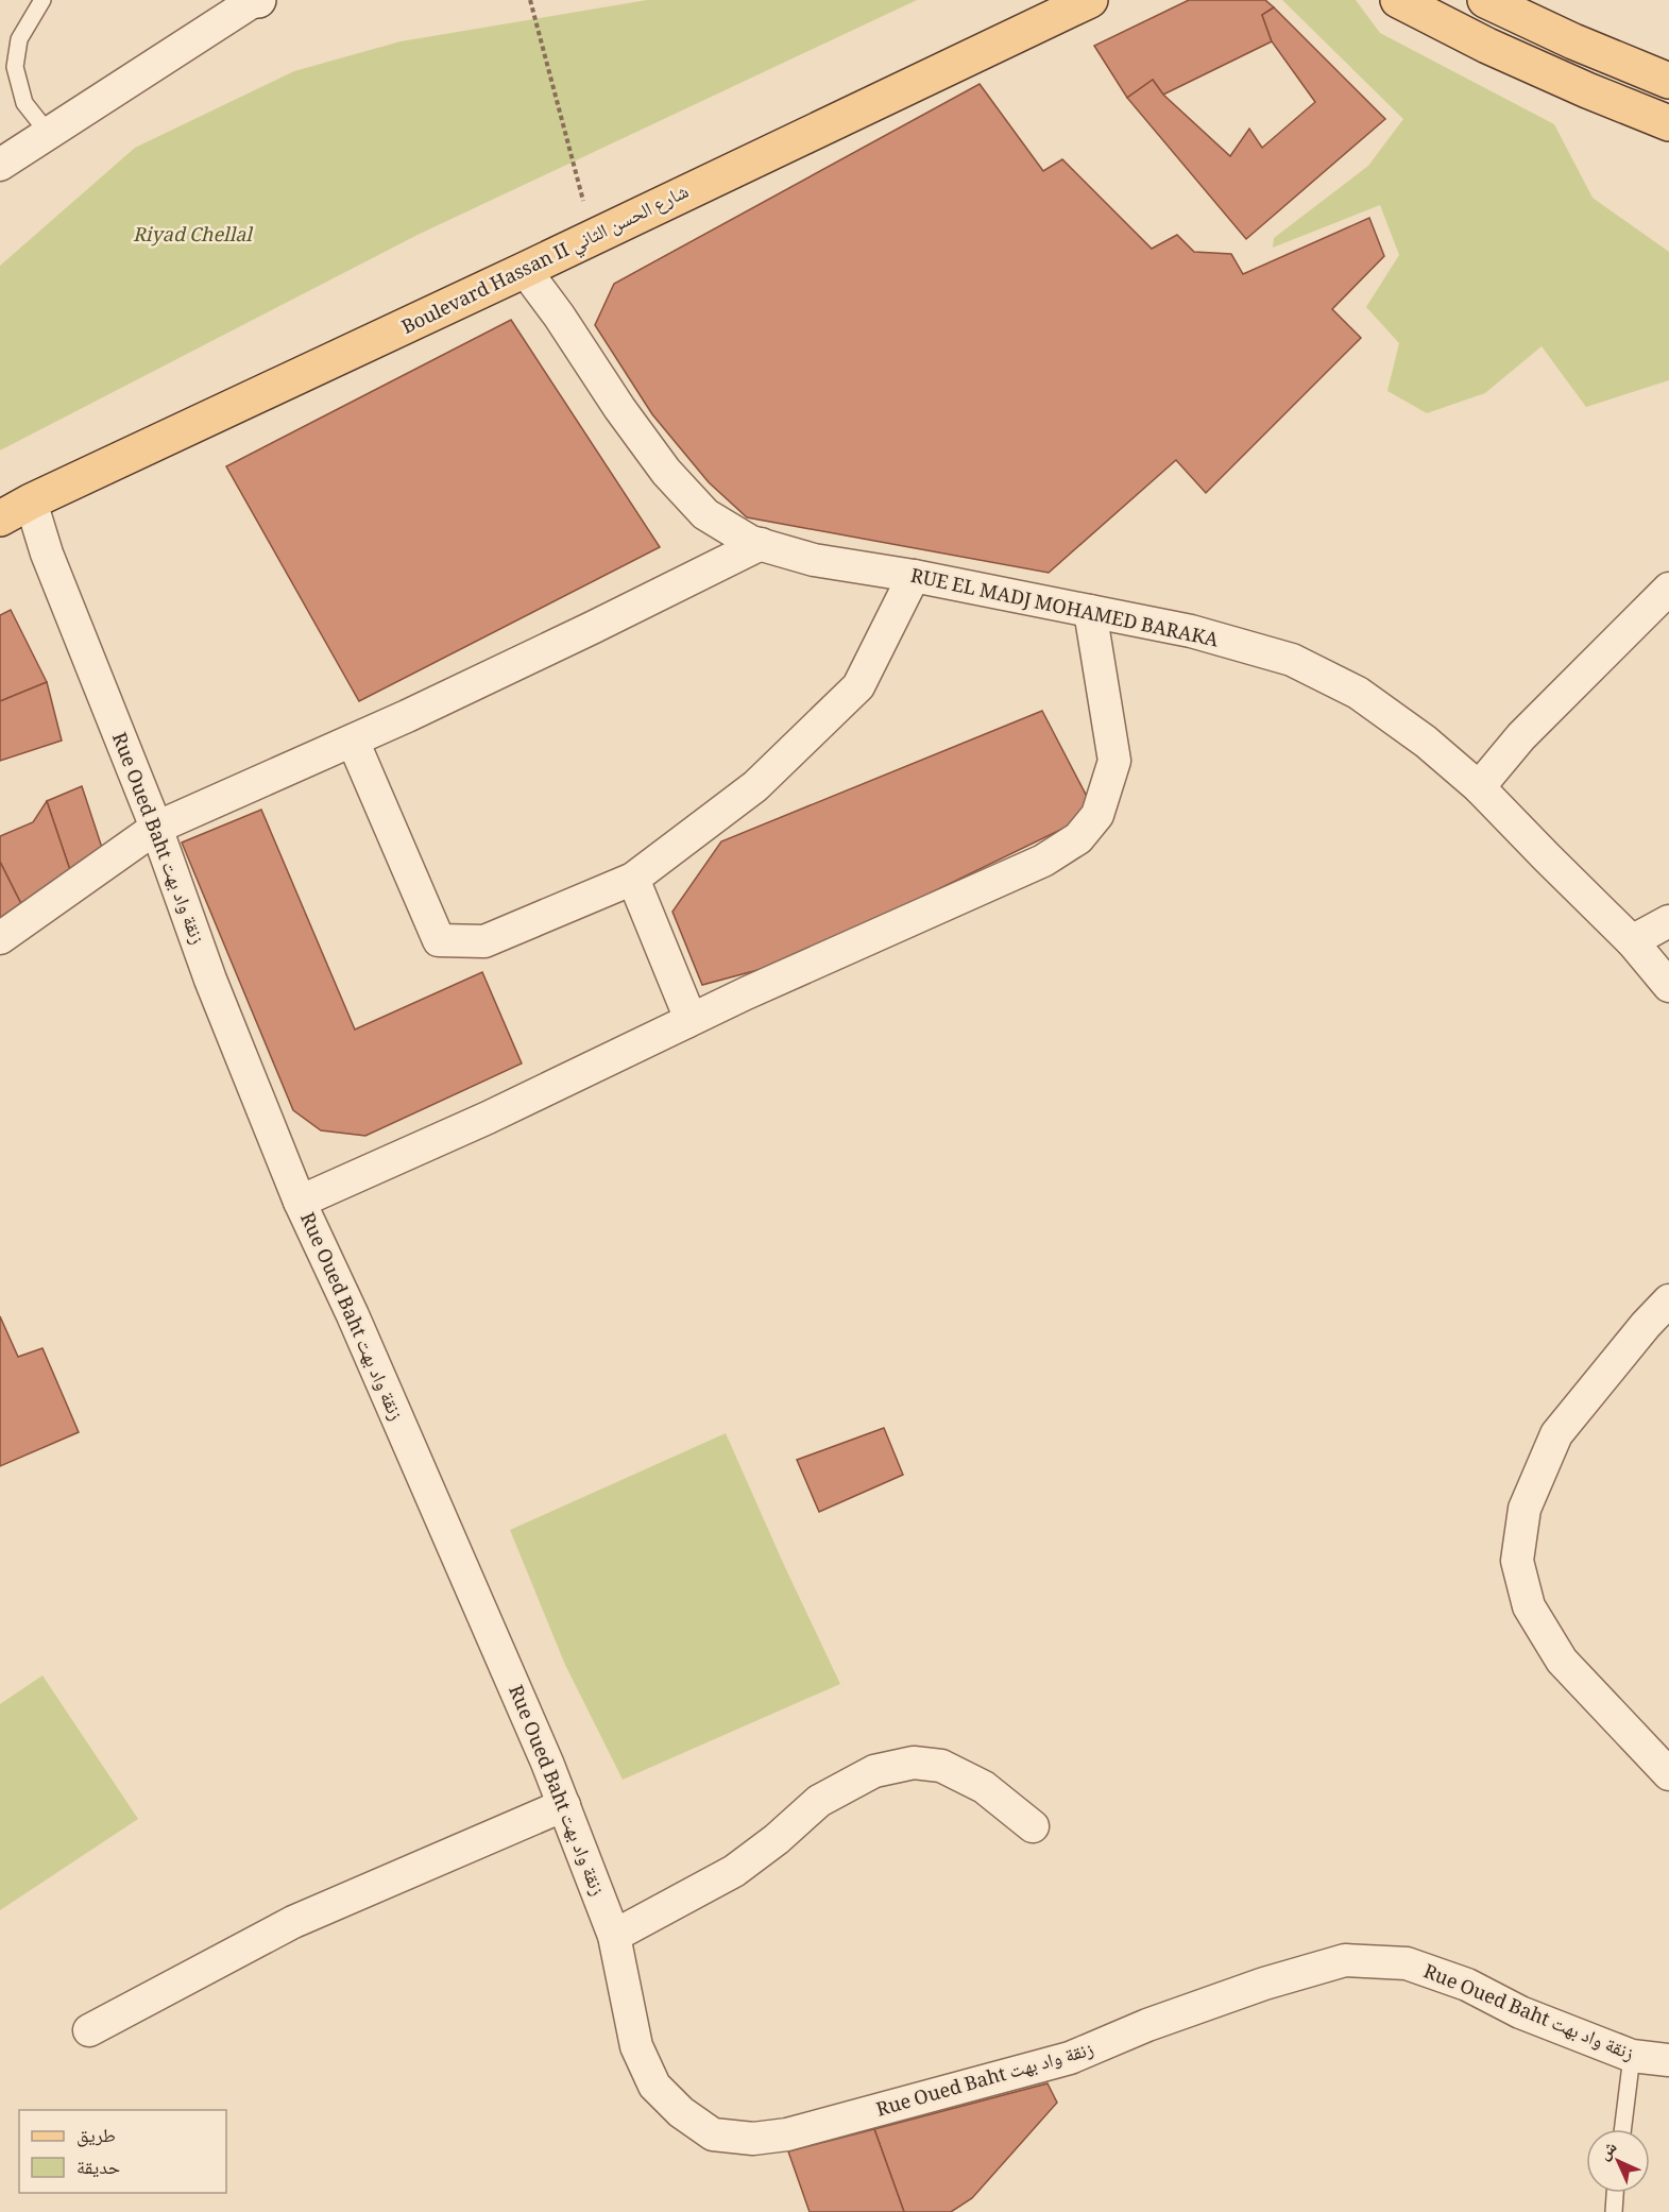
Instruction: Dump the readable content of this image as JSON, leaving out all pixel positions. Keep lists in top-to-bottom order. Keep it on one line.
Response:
{"streets":{"main road":["Boulevard Hassan II شارع الحسن الثاني"],"street":["RUE EL MADJ MOHAMED BARAKA","Rue Oued Baht زنقة واد بهت"]},"crossings":[["Boulevard Hassan II شارع الحسن الثاني","RUE EL MADJ MOHAMED BARAKA"],["Boulevard Hassan II شارع الحسن الثاني","Rue Oued Baht زنقة واد بهت"]],"parks":["Riyad Chellal"],"legend":["طريق","حديقة"],"north":"top left"}
